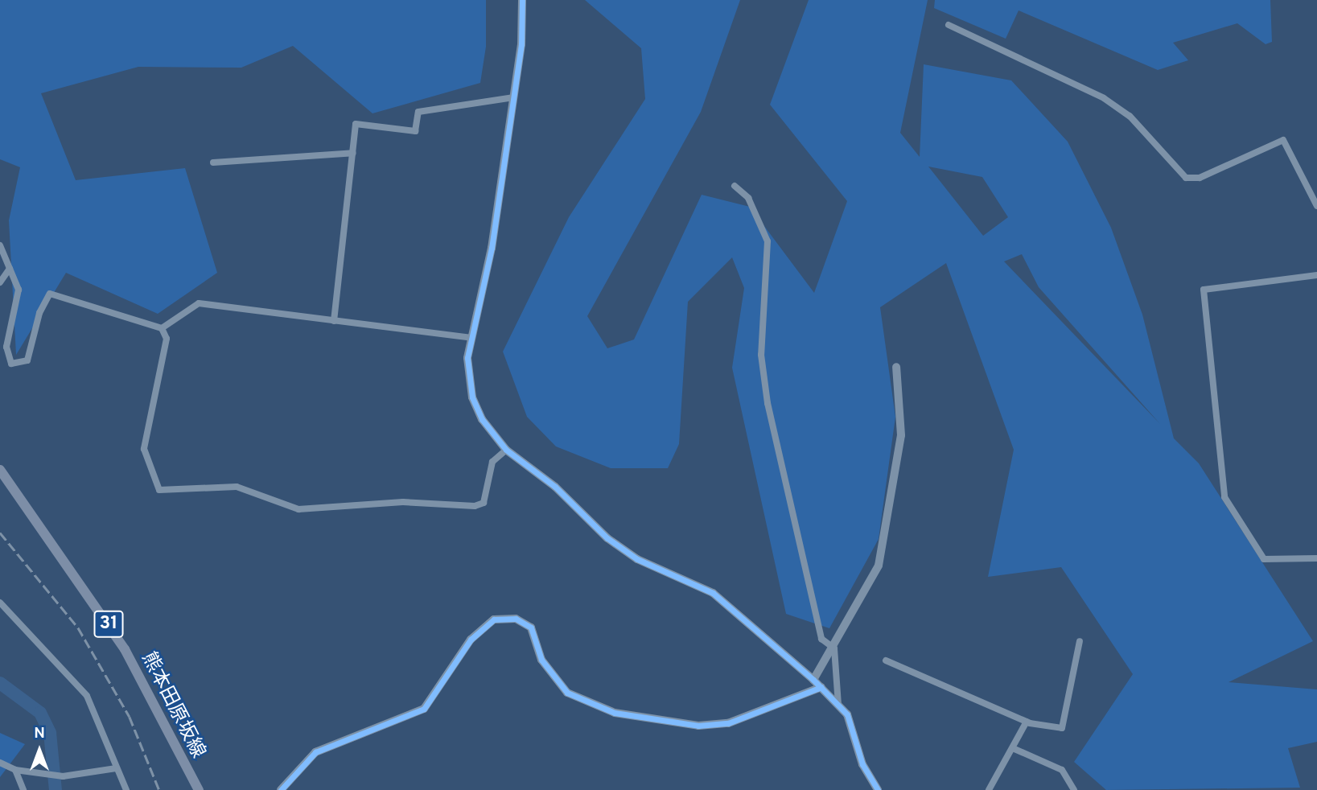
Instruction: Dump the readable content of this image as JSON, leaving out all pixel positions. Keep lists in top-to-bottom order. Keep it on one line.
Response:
{"streets":{"main road":["31","熊本田原坂線"]},"north":"top"}
